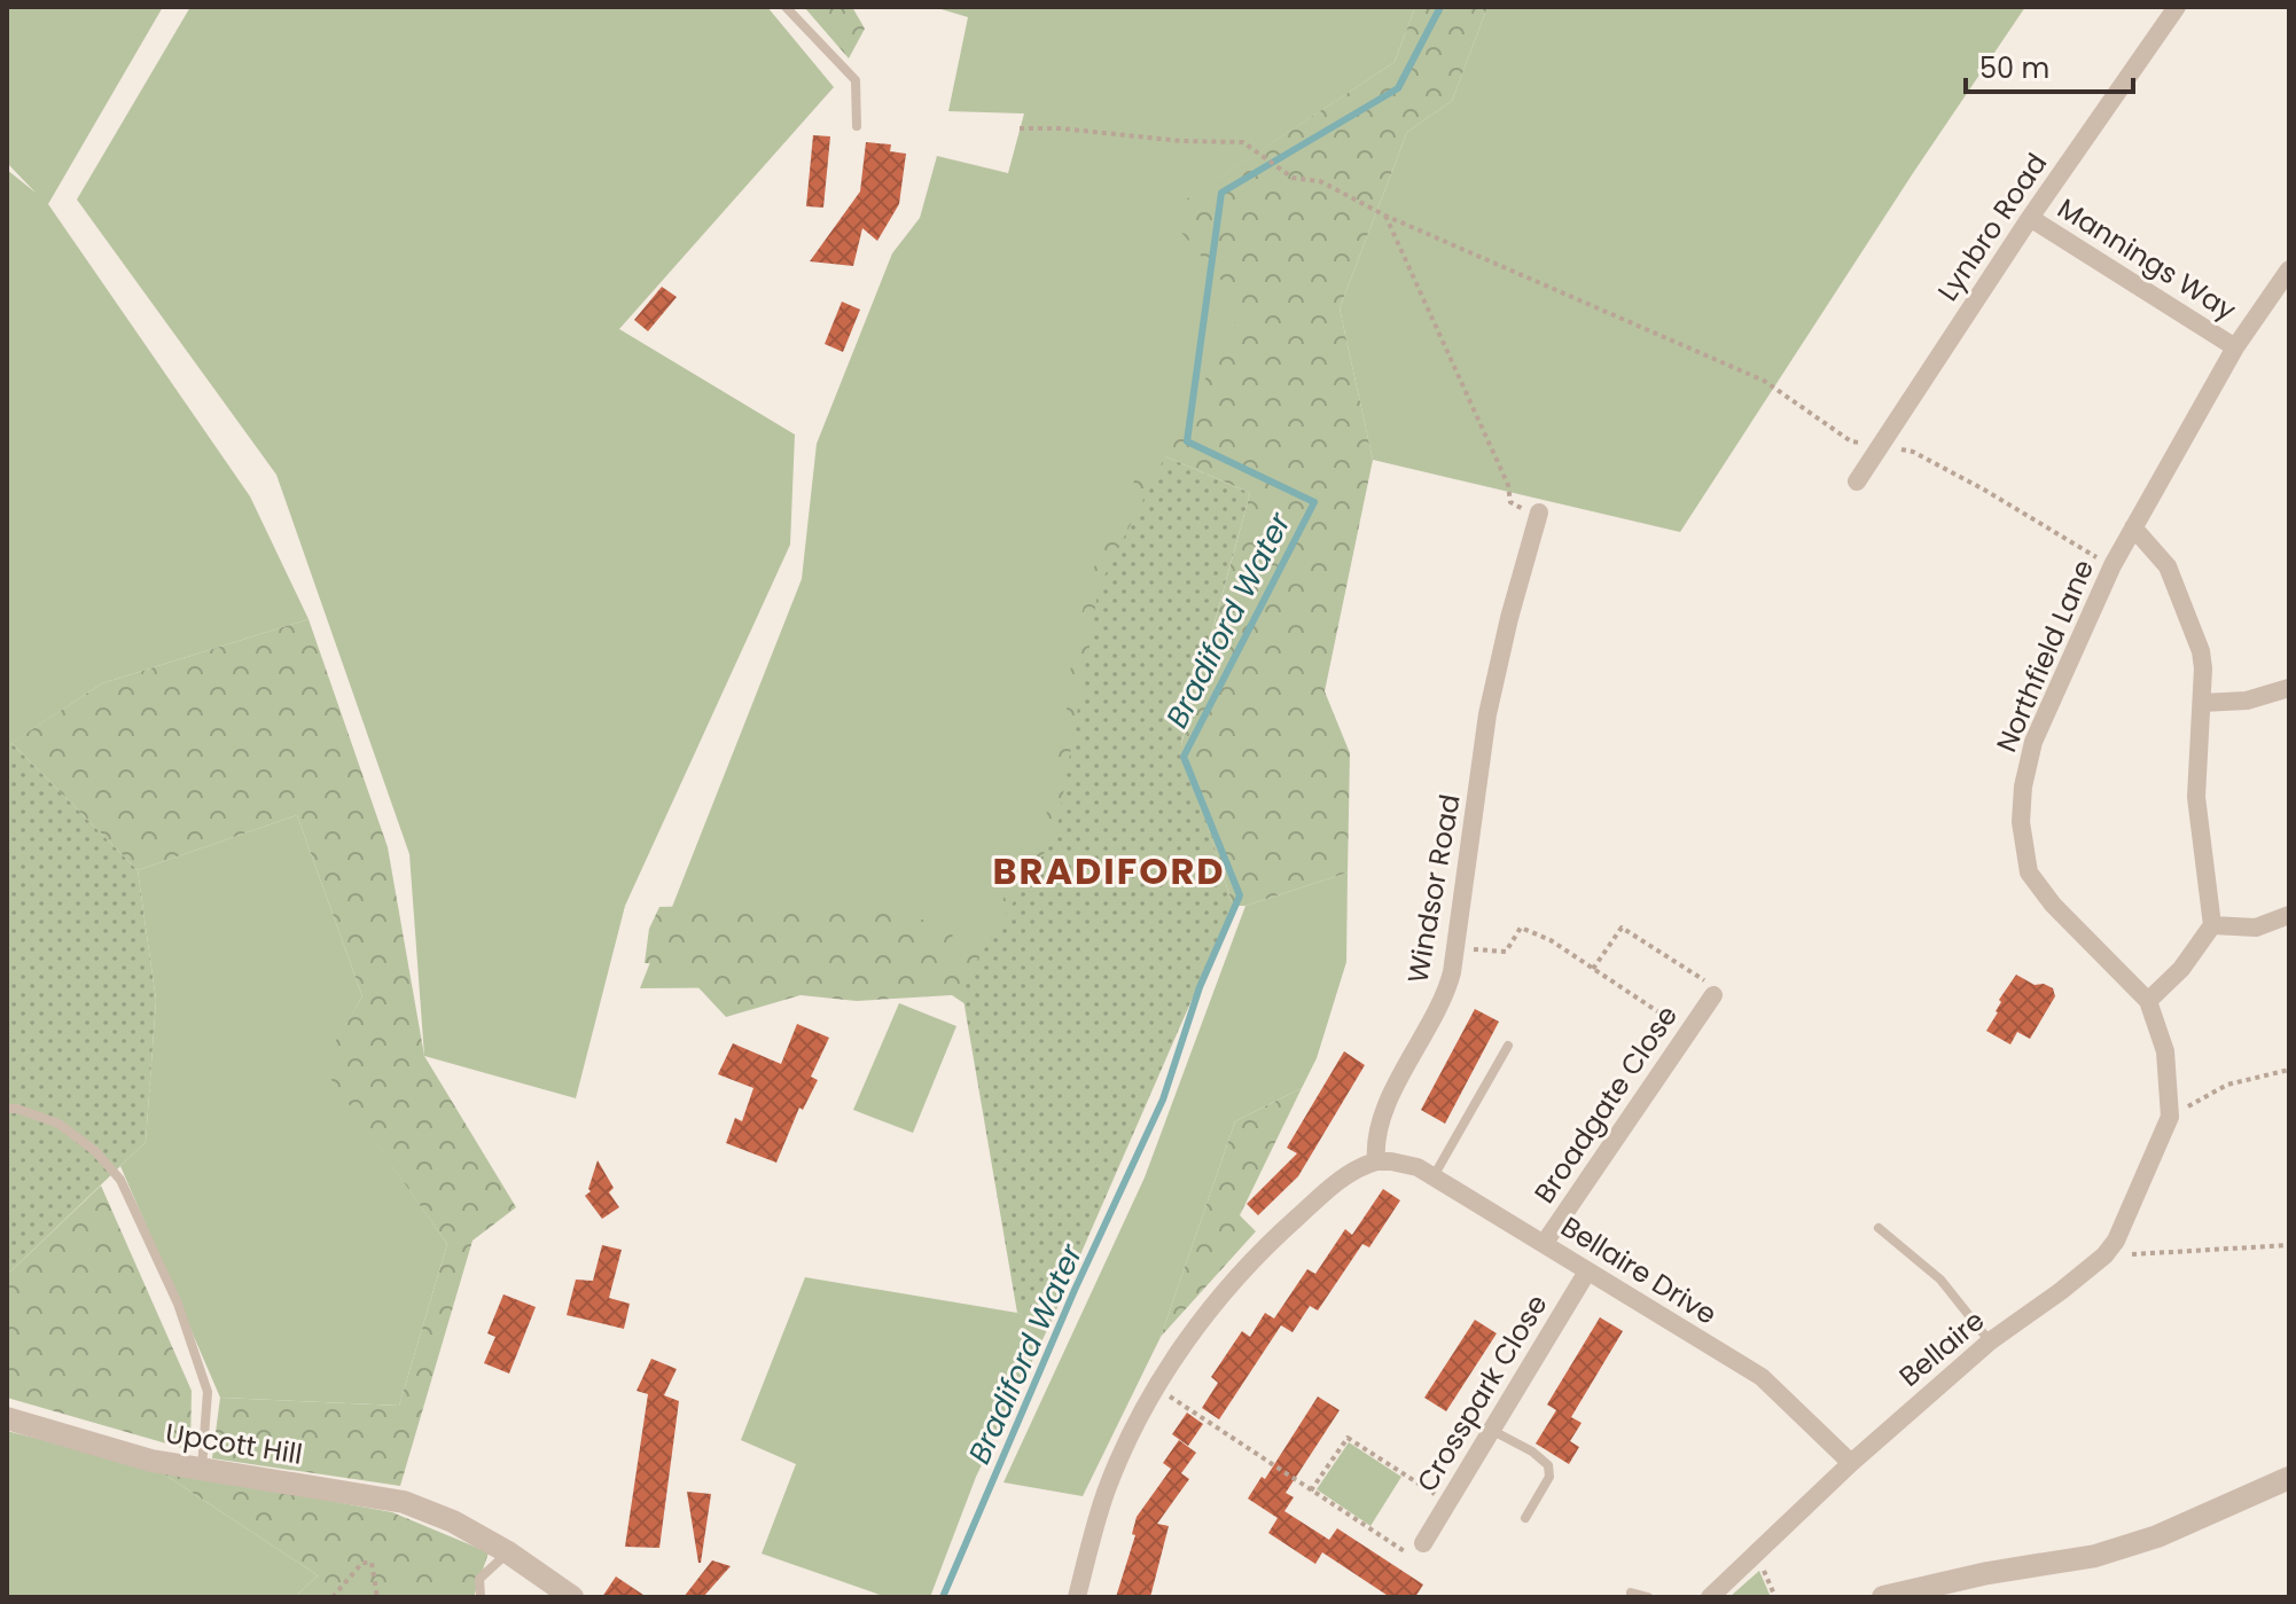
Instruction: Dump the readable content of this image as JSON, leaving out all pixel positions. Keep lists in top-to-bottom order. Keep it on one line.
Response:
{"streets":{"street":["Lynbro Road","Mannings Way","Northfield Lane","Windsor Road","Broadgate Close","Bellaire Drive","Bellaire","Crosspark Close","Upcott Hill"]},"crossings":[["Lynbro Road","Mannings Way"],["Mannings Way","Northfield Lane"],["Northfield Lane","Bellaire"],["Windsor Road","Bellaire Drive"],["Broadgate Close","Bellaire Drive"],["Bellaire Drive","Bellaire"],["Bellaire Drive","Crosspark Close"]],"districts":["BRADIFORD"],"water":["Bradiford Water"],"scale_bar":"50 m"}
